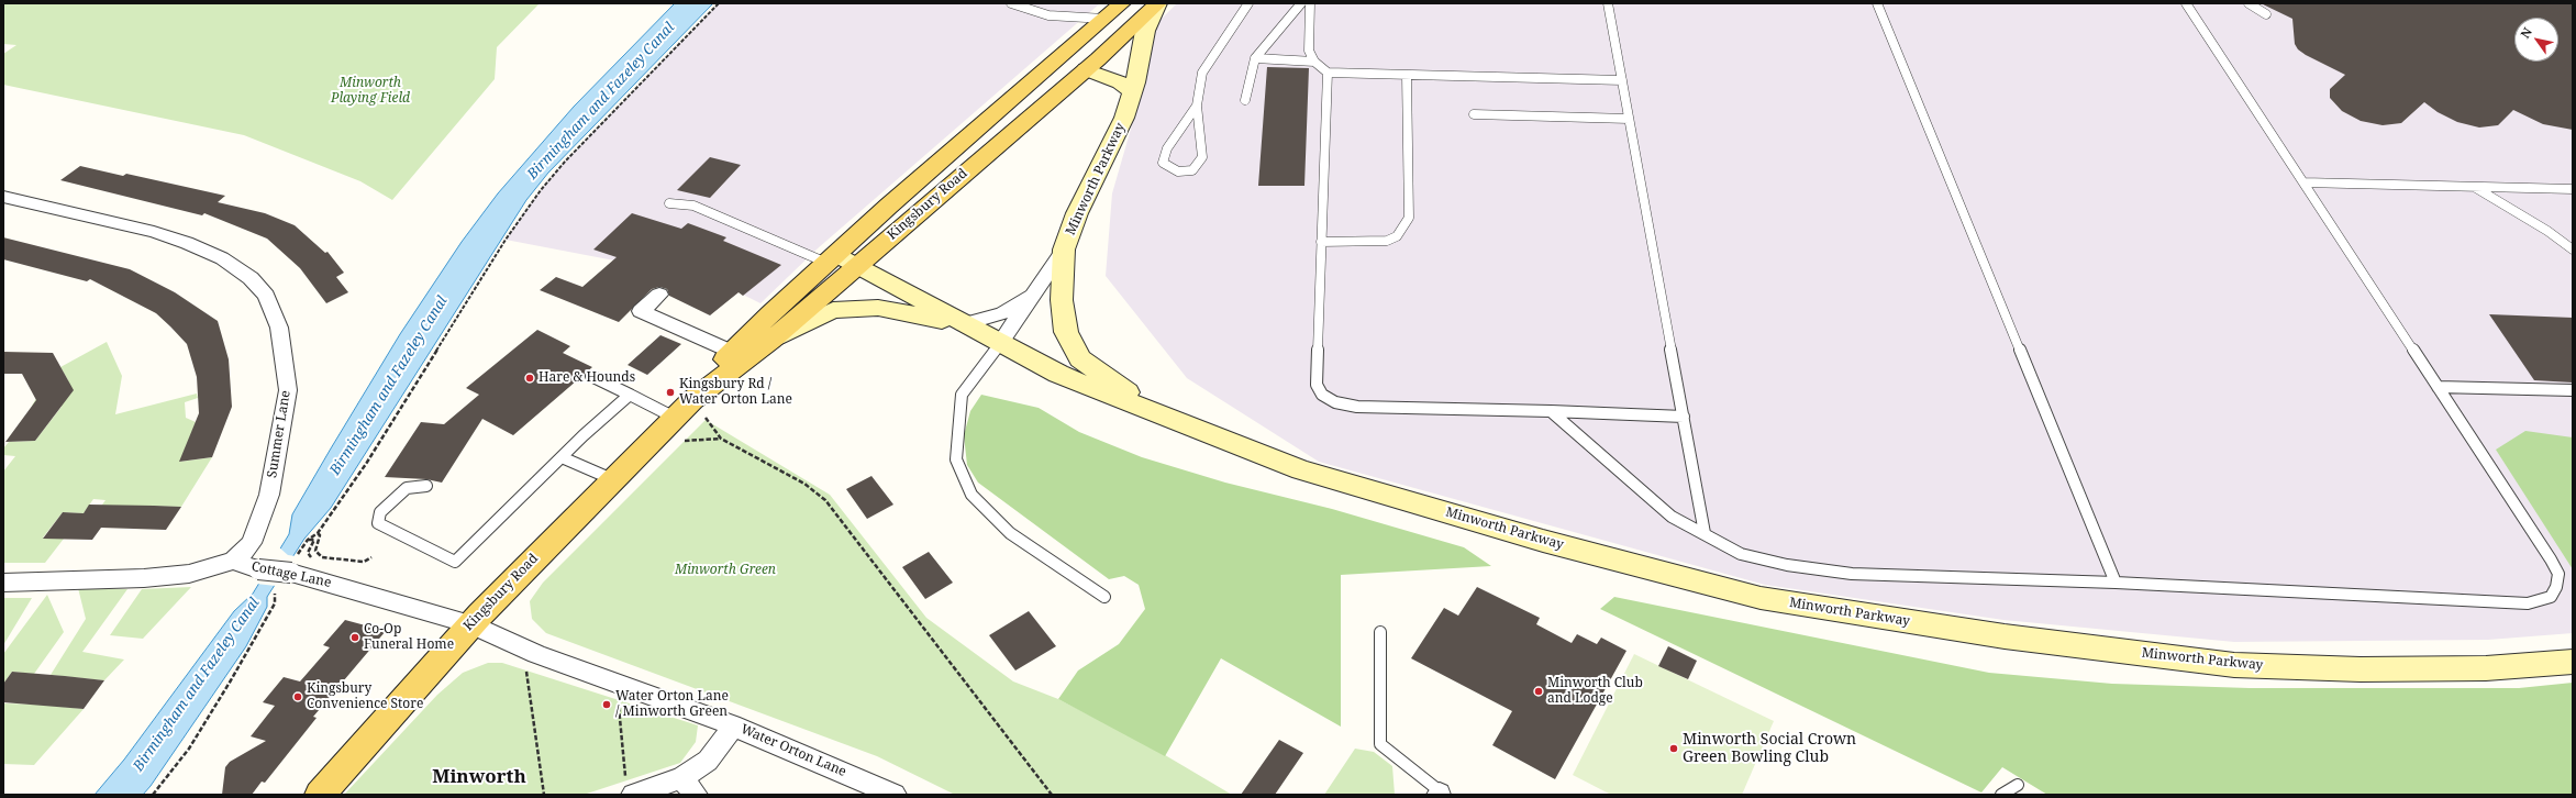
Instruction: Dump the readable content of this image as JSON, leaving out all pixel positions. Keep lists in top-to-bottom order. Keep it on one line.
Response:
{"streets":{"main road":["Kingsbury Road"],"street":["Minworth Parkway","Summer Lane","Cottage Lane","Water Orton Lane"]},"crossings":[["Minworth Parkway","Kingsbury Road"],["Kingsbury Road","Cottage Lane"],["Kingsbury Road","Water Orton Lane"],["Summer Lane","Cottage Lane"],["Cottage Lane","Water Orton Lane"]],"districts":["Minworth"],"water":["Birmingham and Fazeley Canal"],"parks":["Minworth Playing Field","Minworth Green"],"places":["Hare & Hounds","Kingsbury Rd / Water Orton Lane","Co-Op Funeral Home","Minworth Club and Lodge","Kingsbury Convenience Store","Water Orton Lane / Minworth Green","Minworth Social Crown Green Bowling Club"],"north":"top left"}
